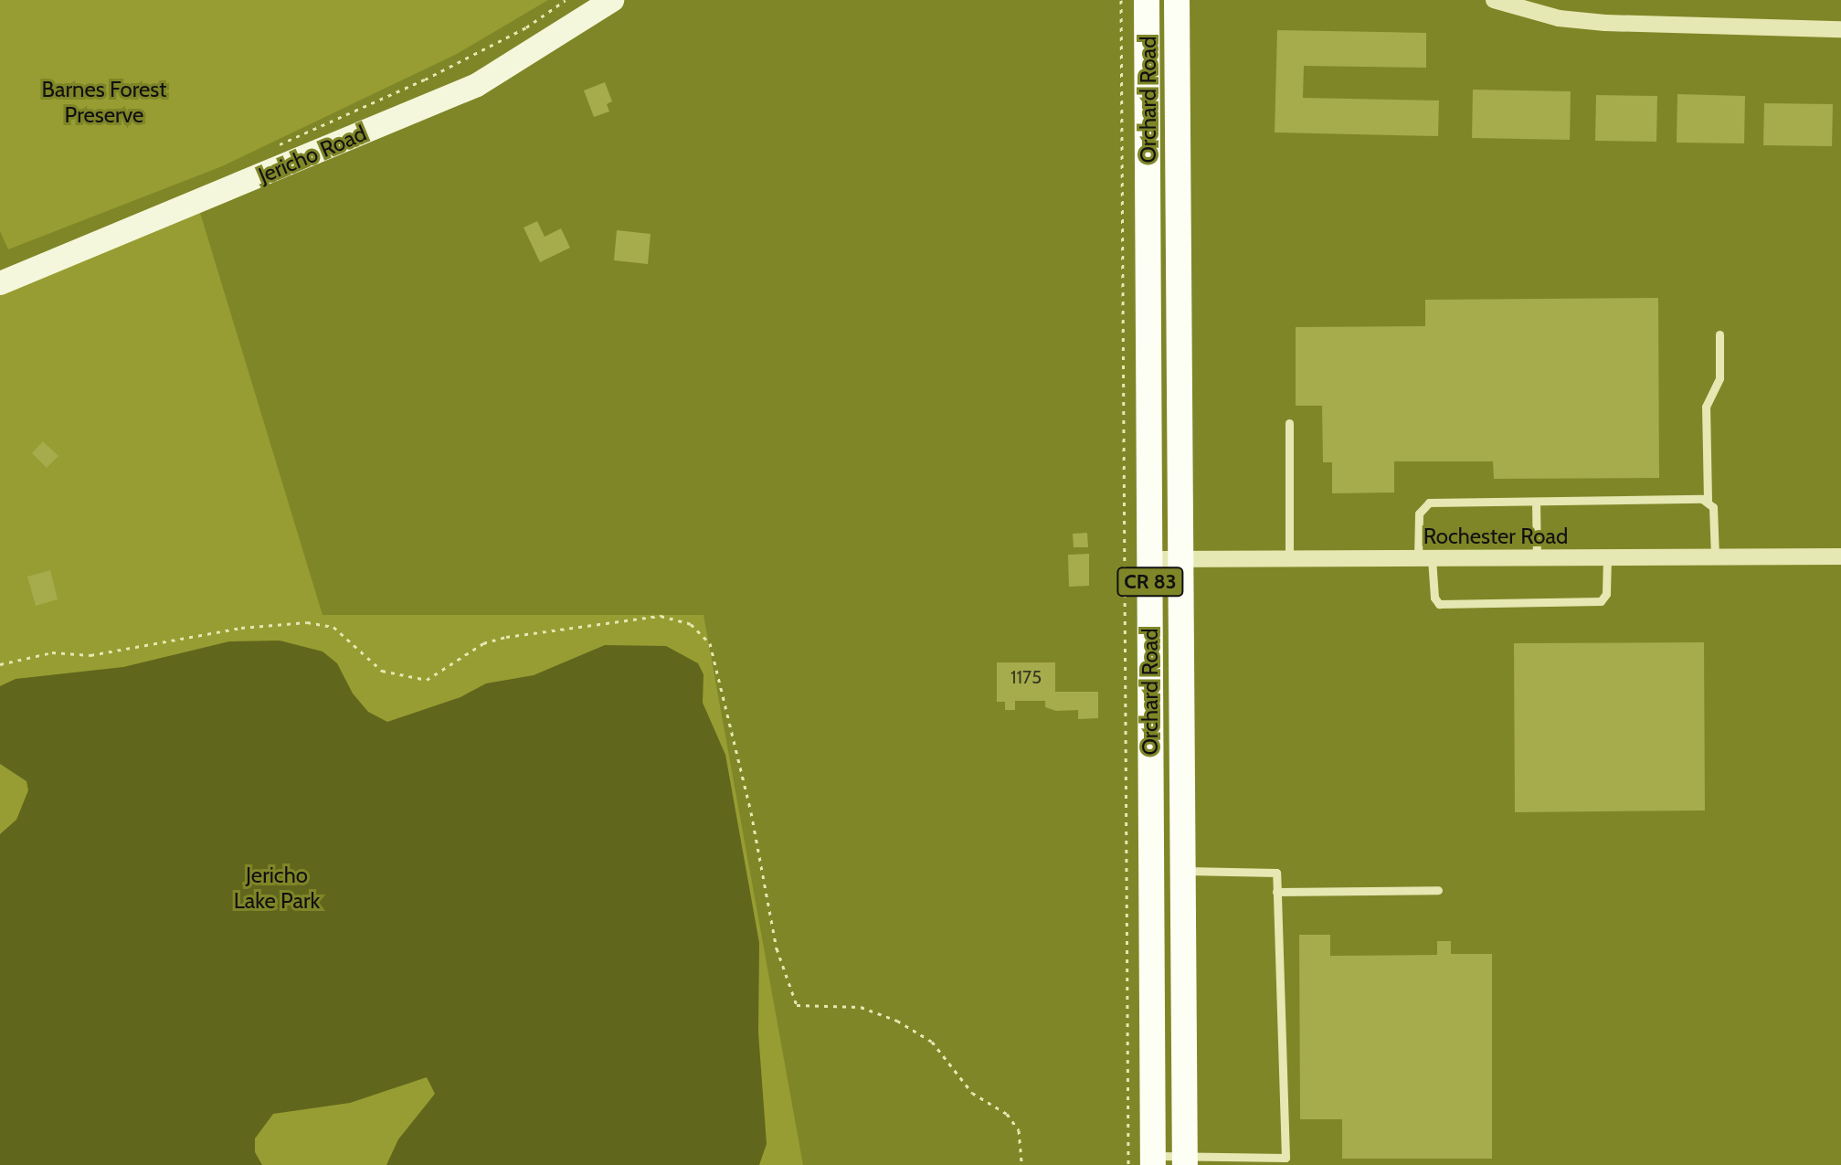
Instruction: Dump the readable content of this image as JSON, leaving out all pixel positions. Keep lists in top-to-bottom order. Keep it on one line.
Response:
{"streets":{"main road":["Orchard Road","Jericho Road","CR 83"],"street":["Rochester Road"]},"crossings":[["Orchard Road","Rochester Road"]],"parks":["Barnes Forest Preserve","Jericho Lake Park"],"house_numbers":["1175"]}
